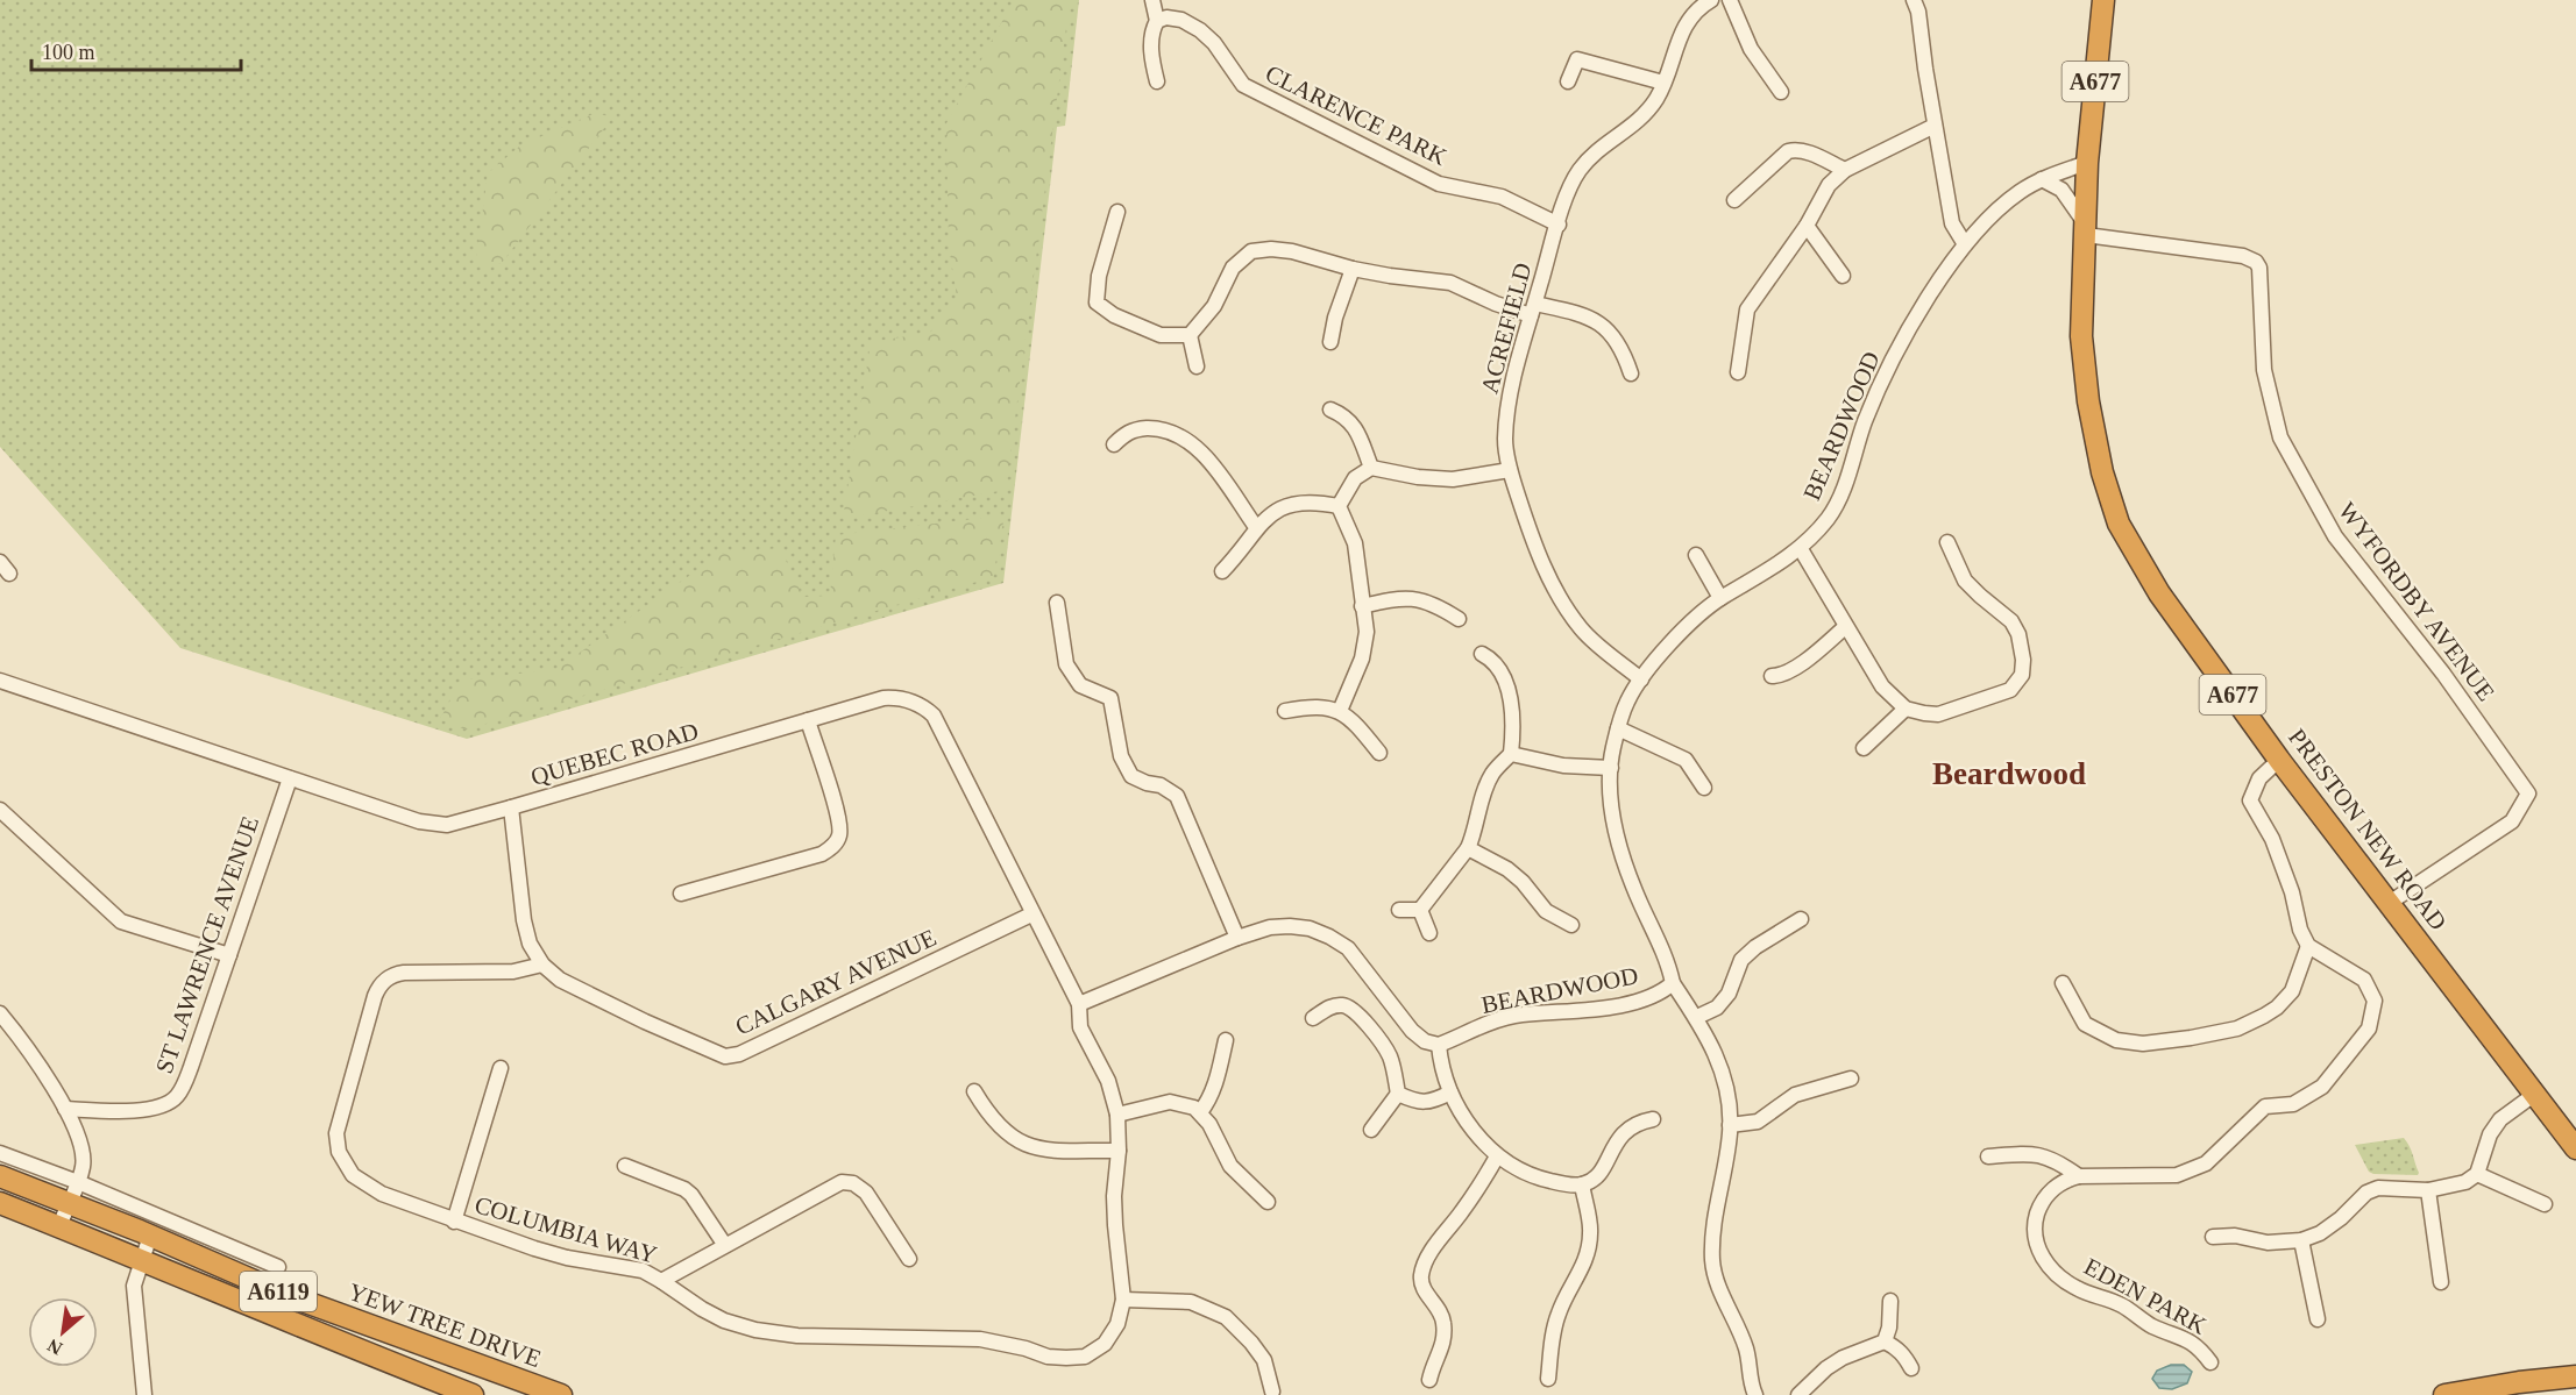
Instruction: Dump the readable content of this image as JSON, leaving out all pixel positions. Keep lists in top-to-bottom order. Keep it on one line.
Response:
{"streets":{"highway":["A677","PRESTON NEW ROAD","A6119","YEW TREE DRIVE"],"street":["CLARENCE PARK","ACREFIELD","BEARDWOOD","WYFORDBY AVENUE","QUEBEC ROAD","ST LAWRENCE AVENUE","CALGARY AVENUE","COLUMBIA WAY","EDEN PARK"]},"crossings":[["CLARENCE PARK","ACREFIELD"],["ACREFIELD","BEARDWOOD"],["BEARDWOOD","PRESTON NEW ROAD"],["WYFORDBY AVENUE","PRESTON NEW ROAD"],["QUEBEC ROAD","ST LAWRENCE AVENUE"],["QUEBEC ROAD","CALGARY AVENUE"],["QUEBEC ROAD","COLUMBIA WAY"],["CALGARY AVENUE","COLUMBIA WAY"]],"districts":["Beardwood"],"scale_bar":"100 m","north":"bottom left"}
